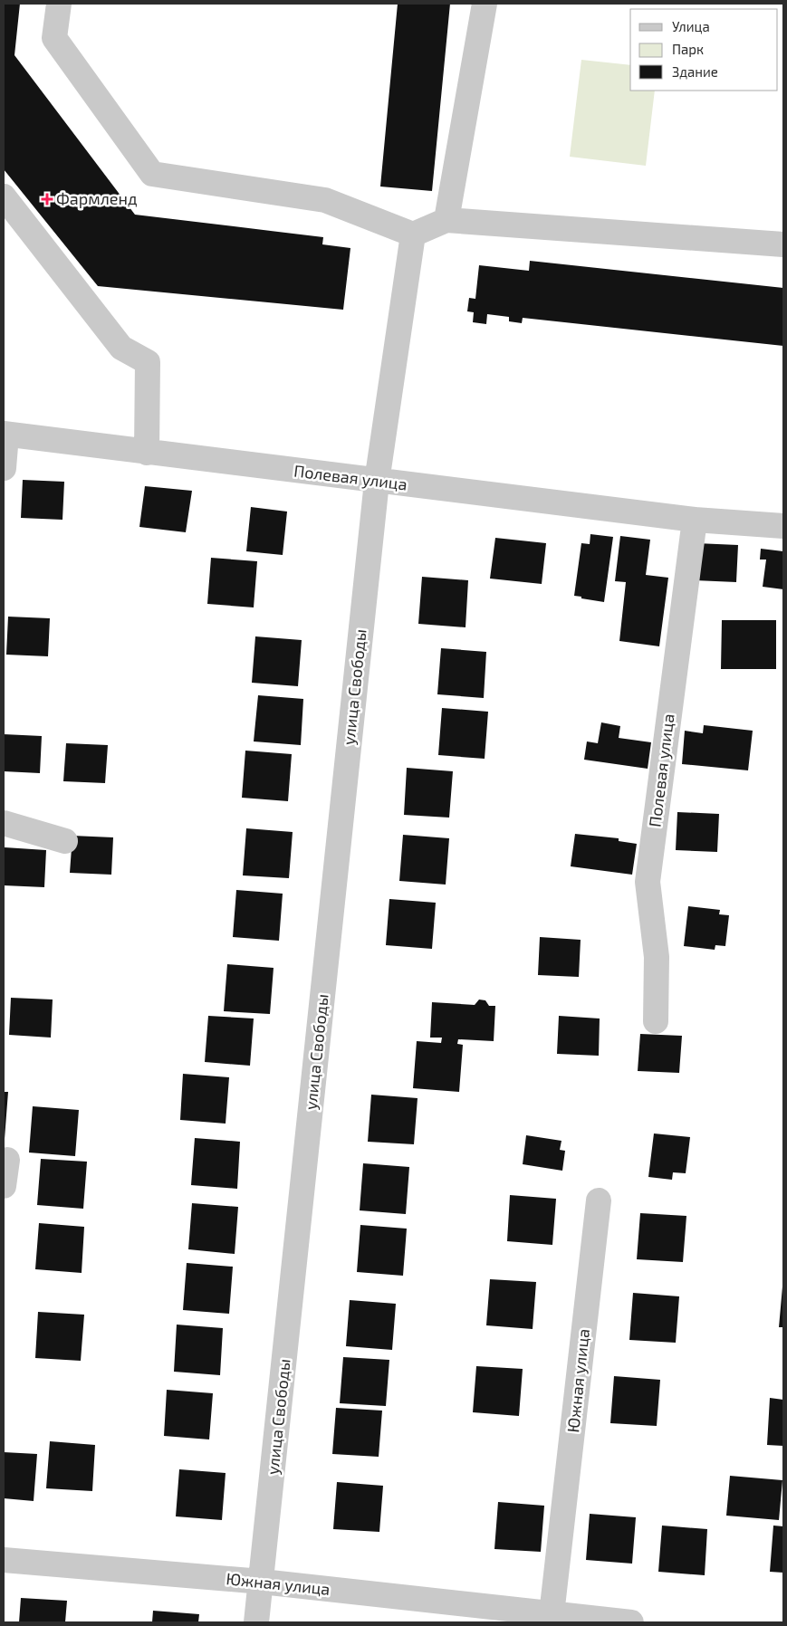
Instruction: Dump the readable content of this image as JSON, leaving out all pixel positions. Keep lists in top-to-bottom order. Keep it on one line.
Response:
{"streets":{"street":["Полевая улица","улица Свободы","Южная улица"]},"crossings":[["Полевая улица","улица Свободы"],["улица Свободы","Южная улица"]],"places":{"health":["Фармленд"]},"legend":["Улица","Парк","Здание"]}
